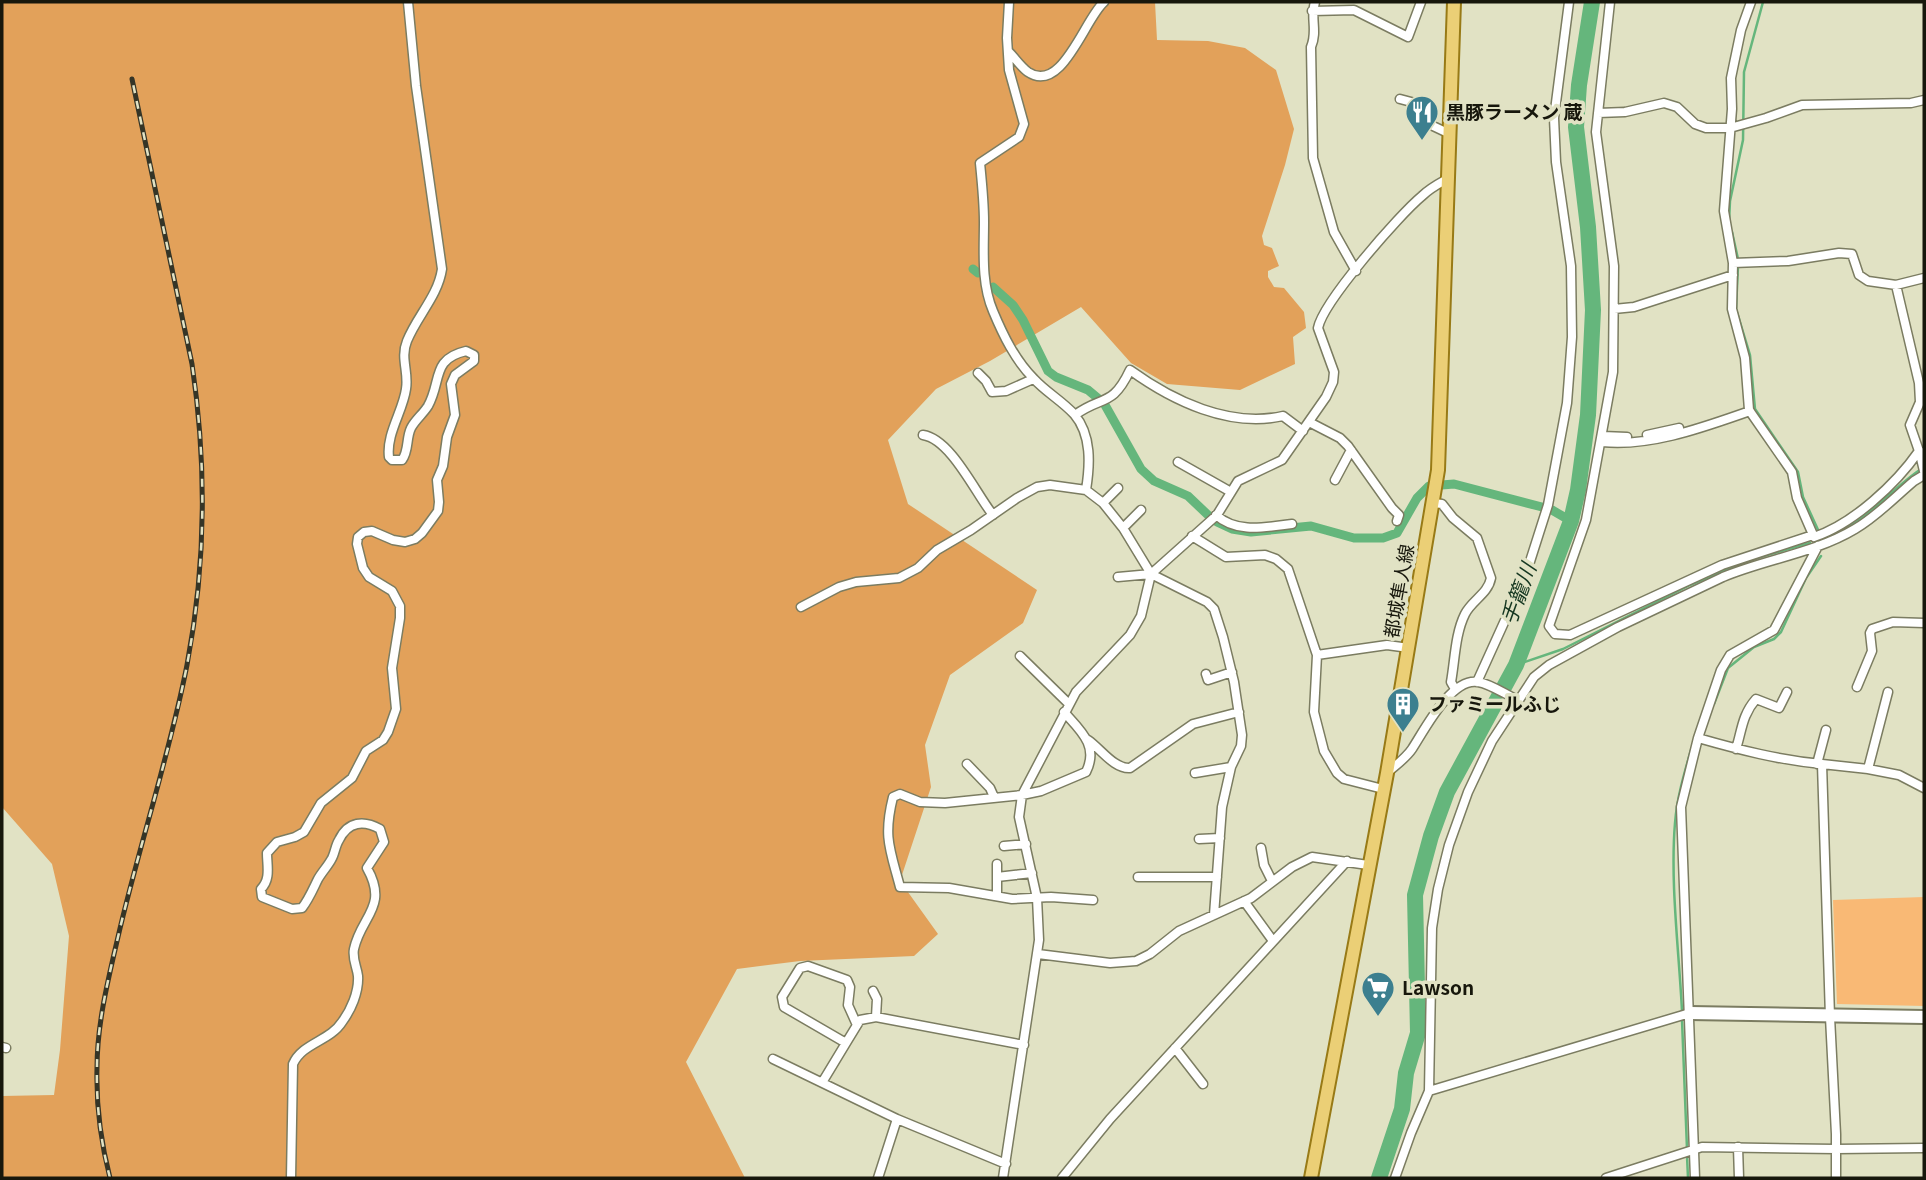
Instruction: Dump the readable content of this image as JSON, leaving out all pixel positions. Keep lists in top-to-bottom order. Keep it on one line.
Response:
{"streets":{"main road":["都城隼人線"]},"water":["手籠川"],"places":{"restaurant":["黒豚ラーメン 蔵"],"building":["ファミールふじ"],"supermarket":["Lawson"]}}
